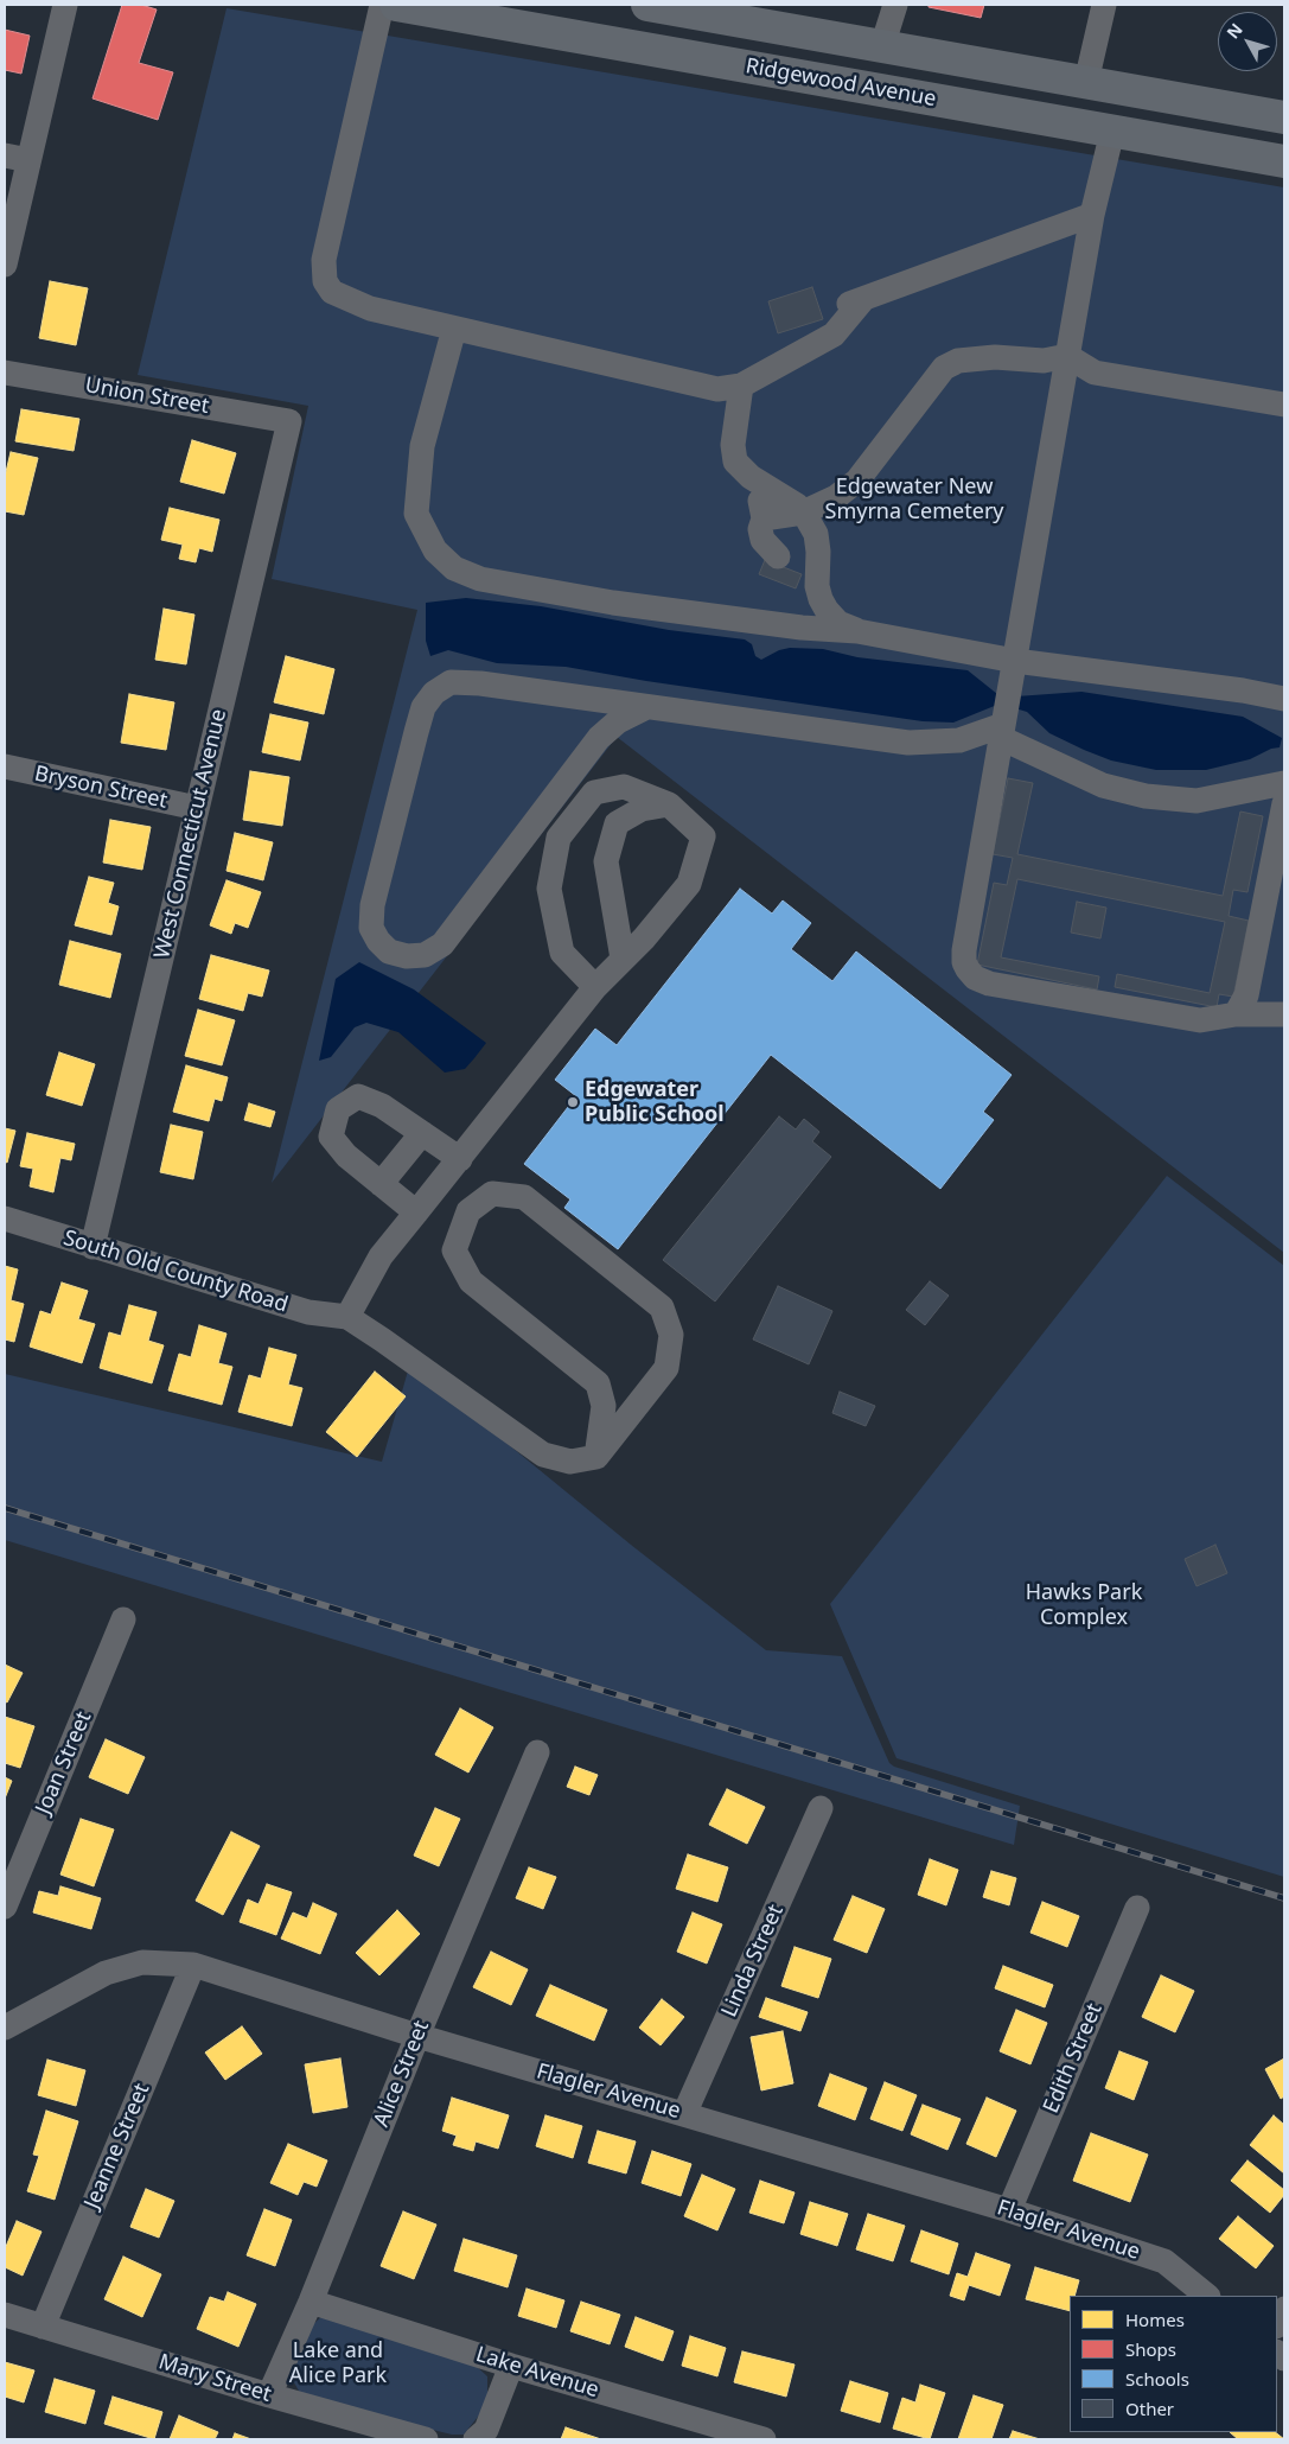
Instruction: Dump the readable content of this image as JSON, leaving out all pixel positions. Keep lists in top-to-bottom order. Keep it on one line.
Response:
{"streets":{"main road":["Ridgewood Avenue"],"street":["Union Street","Bryson Street","West Connecticut Avenue","South Old County Road","Joan Street","Linda Street","Edith Street","Alice Street","Flagler Avenue","Jeanne Street","Lake Avenue","Mary Street"]},"crossings":[["Union Street","West Connecticut Avenue"],["Bryson Street","West Connecticut Avenue"],["West Connecticut Avenue","South Old County Road"],["Linda Street","Flagler Avenue"],["Edith Street","Flagler Avenue"],["Alice Street","Flagler Avenue"],["Alice Street","Lake Avenue"],["Alice Street","Mary Street"],["Flagler Avenue","Jeanne Street"],["Jeanne Street","Mary Street"]],"parks":["Edgewater New Smyrna Cemetery","Hawks Park Complex","Lake and Alice Park"],"places":["Edgewater Public School"],"legend":["Homes","Shops","Schools","Other"],"north":"top left"}
